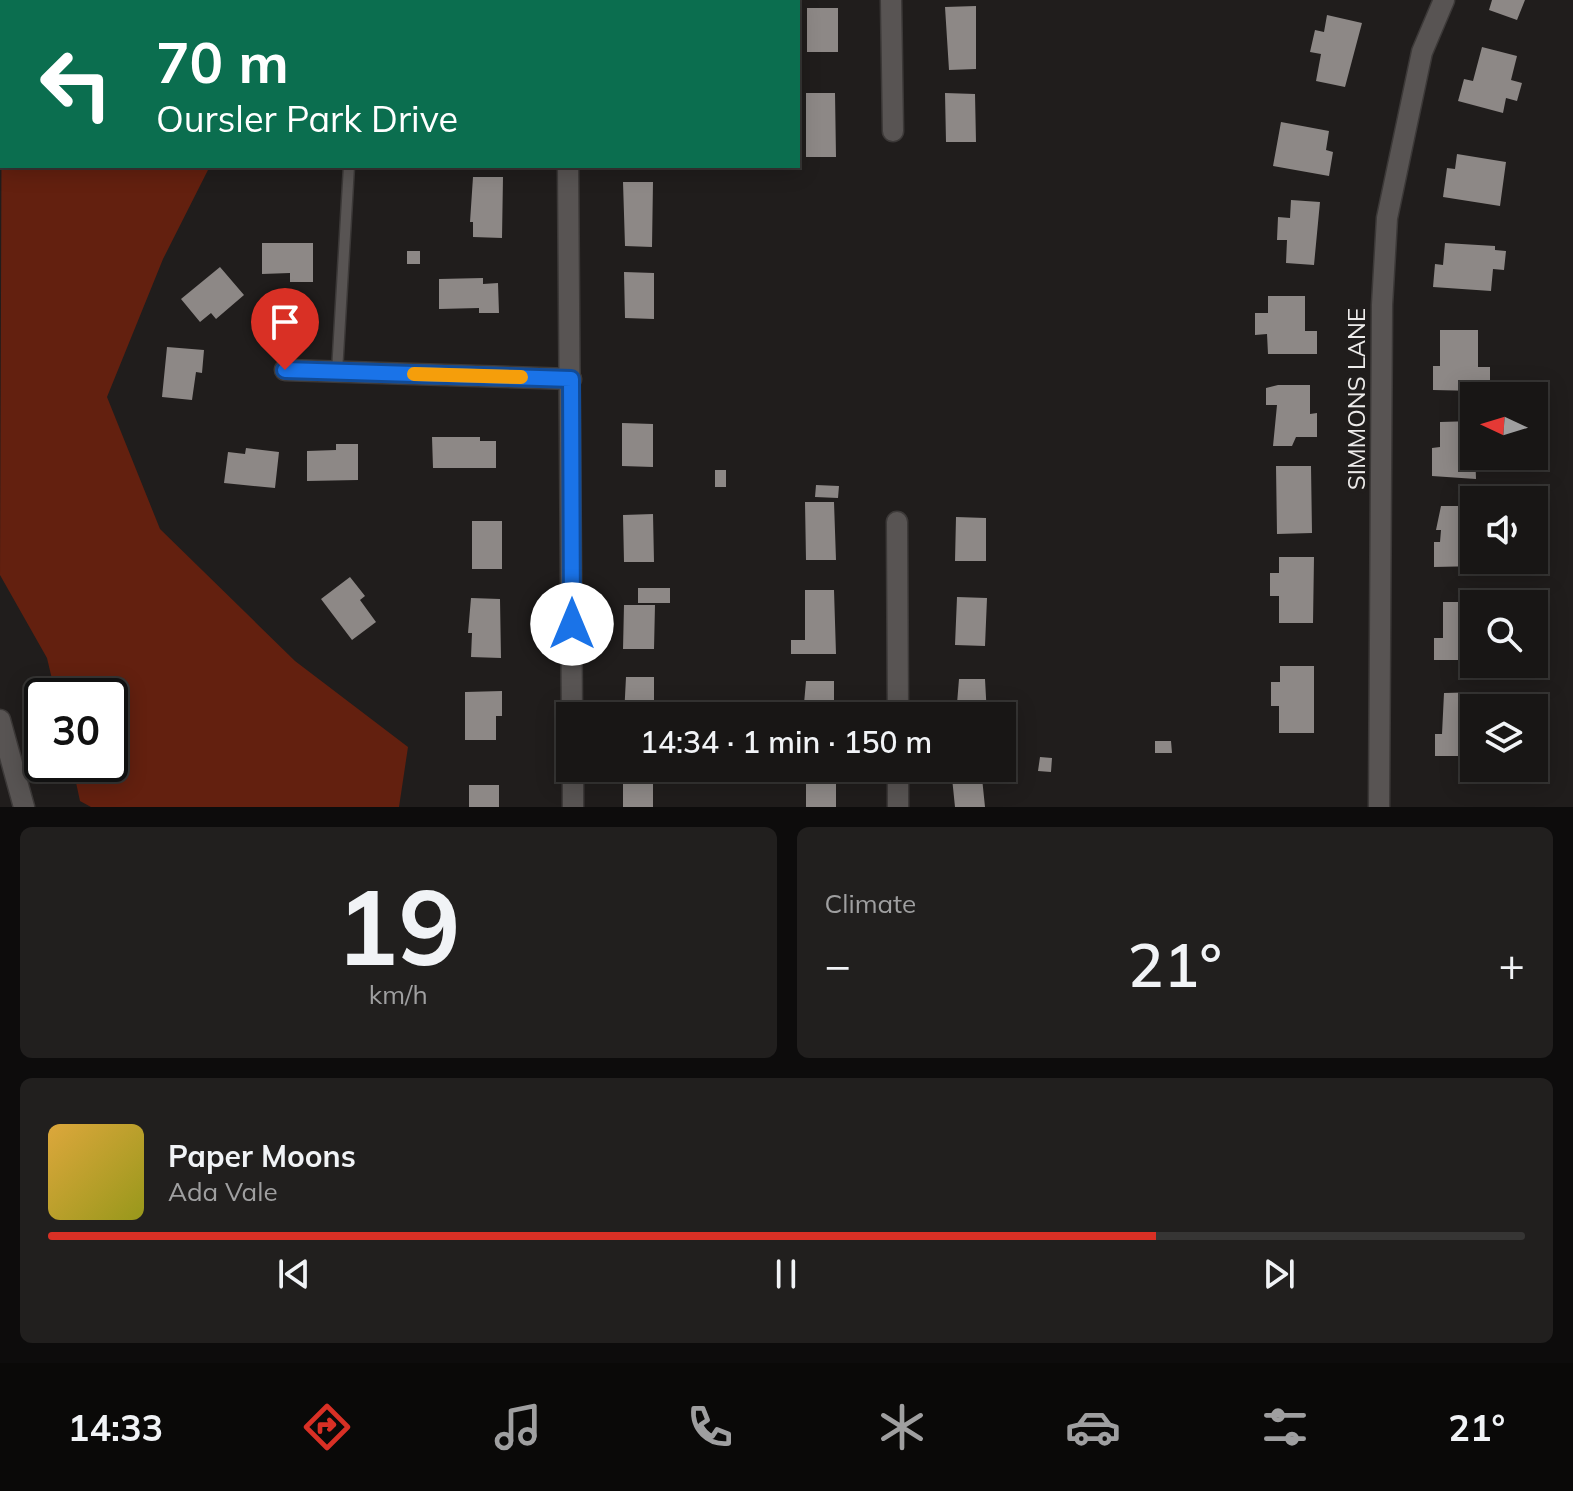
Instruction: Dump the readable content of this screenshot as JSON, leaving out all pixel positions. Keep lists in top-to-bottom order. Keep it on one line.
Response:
{"streets":{"street":["SIMMONS LANE"]},"north":"left","page":{"turn":["70 m","Oursler Park Drive"],"limit":"30","trip":"14:34 · 1 min · 150 m","tile":[["19","km/h"],"Climate"],"heat":["−","21°","+"],"song":["Paper Moons","Ada Vale"],"tabs":["14:33","21°"]}}
